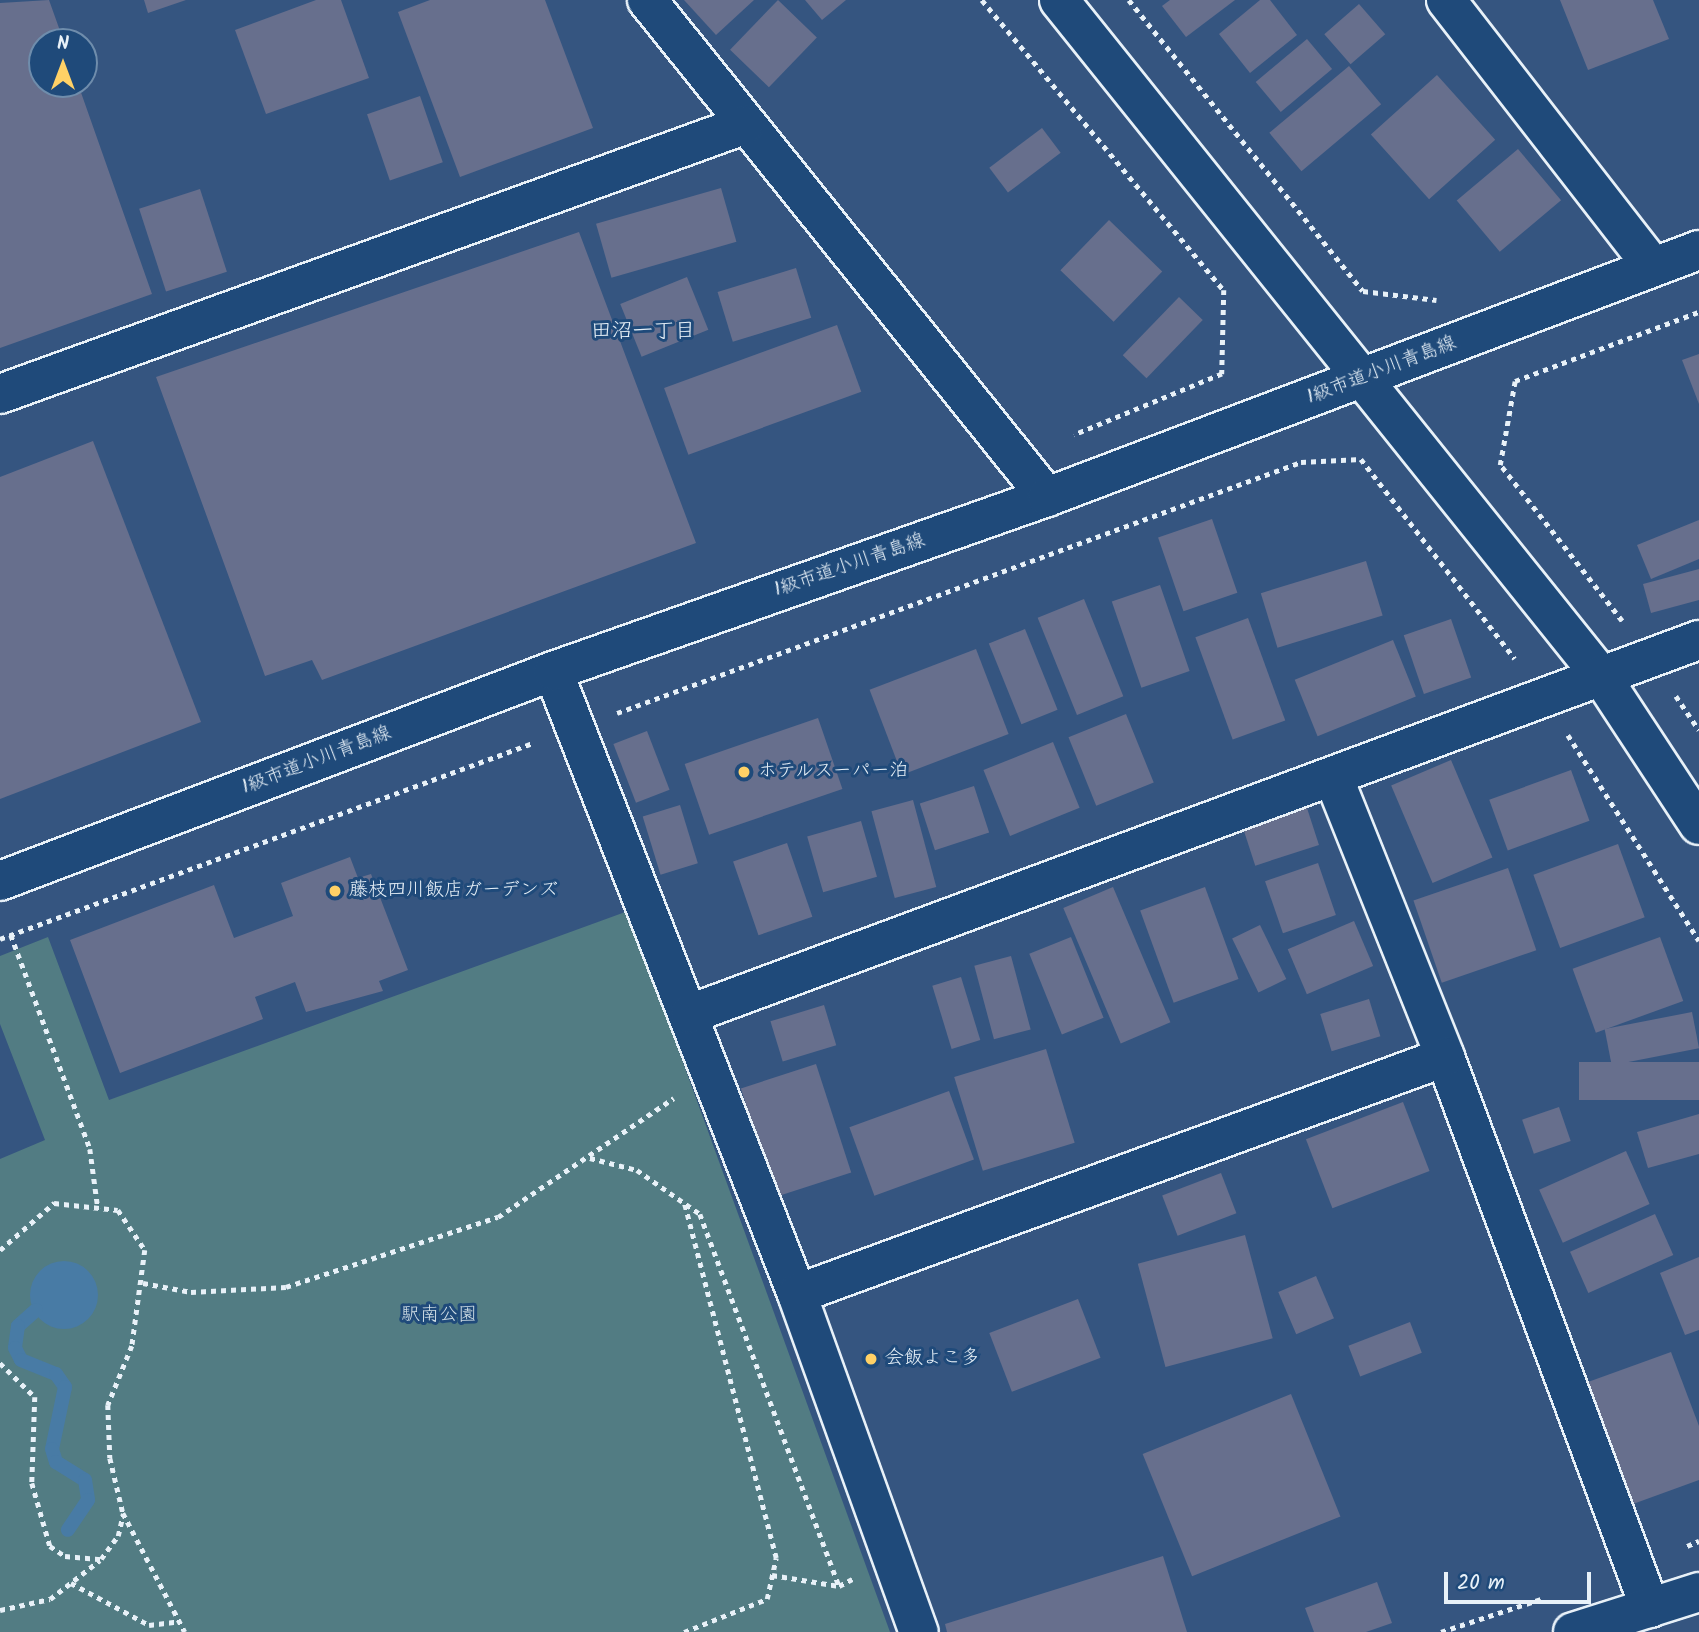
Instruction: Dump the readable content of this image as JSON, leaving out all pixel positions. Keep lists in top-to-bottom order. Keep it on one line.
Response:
{"streets":{"street":["1級市道小川青島線"]},"districts":["田沼一丁目"],"parks":["駅南公園"],"places":["ホテルスーパー泊","藤枝四川飯店ガーデンズ","会飯よこ多"],"scale_bar":"20 m","north":"top"}
